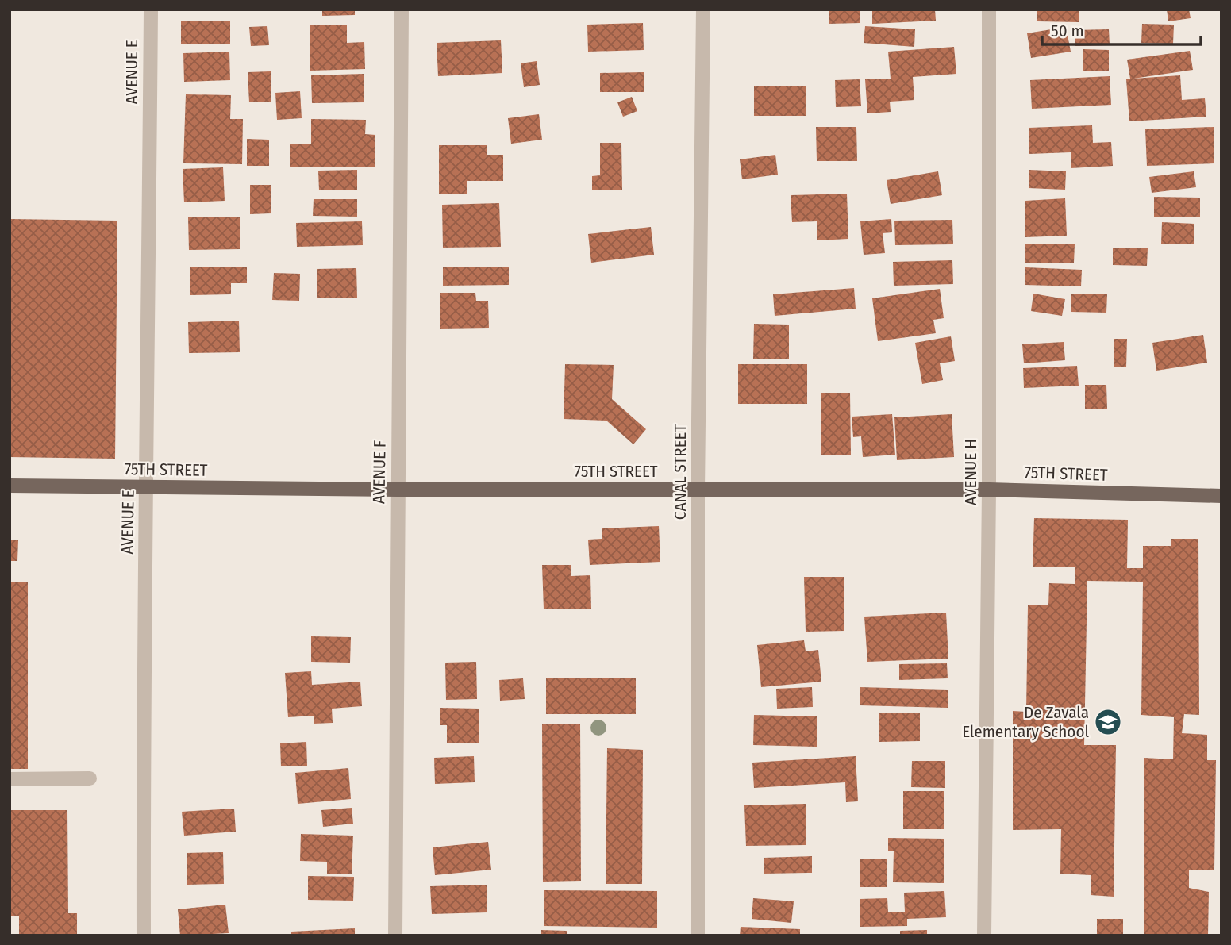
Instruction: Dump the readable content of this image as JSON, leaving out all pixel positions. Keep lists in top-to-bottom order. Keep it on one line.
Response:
{"streets":{"main road":["75TH STREET"],"street":["AVENUE E","AVENUE F","CANAL STREET","AVENUE H"]},"crossings":[["AVENUE E","75TH STREET"],["75TH STREET","AVENUE F"],["75TH STREET","CANAL STREET"],["75TH STREET","AVENUE H"]],"places":{"school or university":["De Zavala Elementary School"]},"scale_bar":"50 m"}
